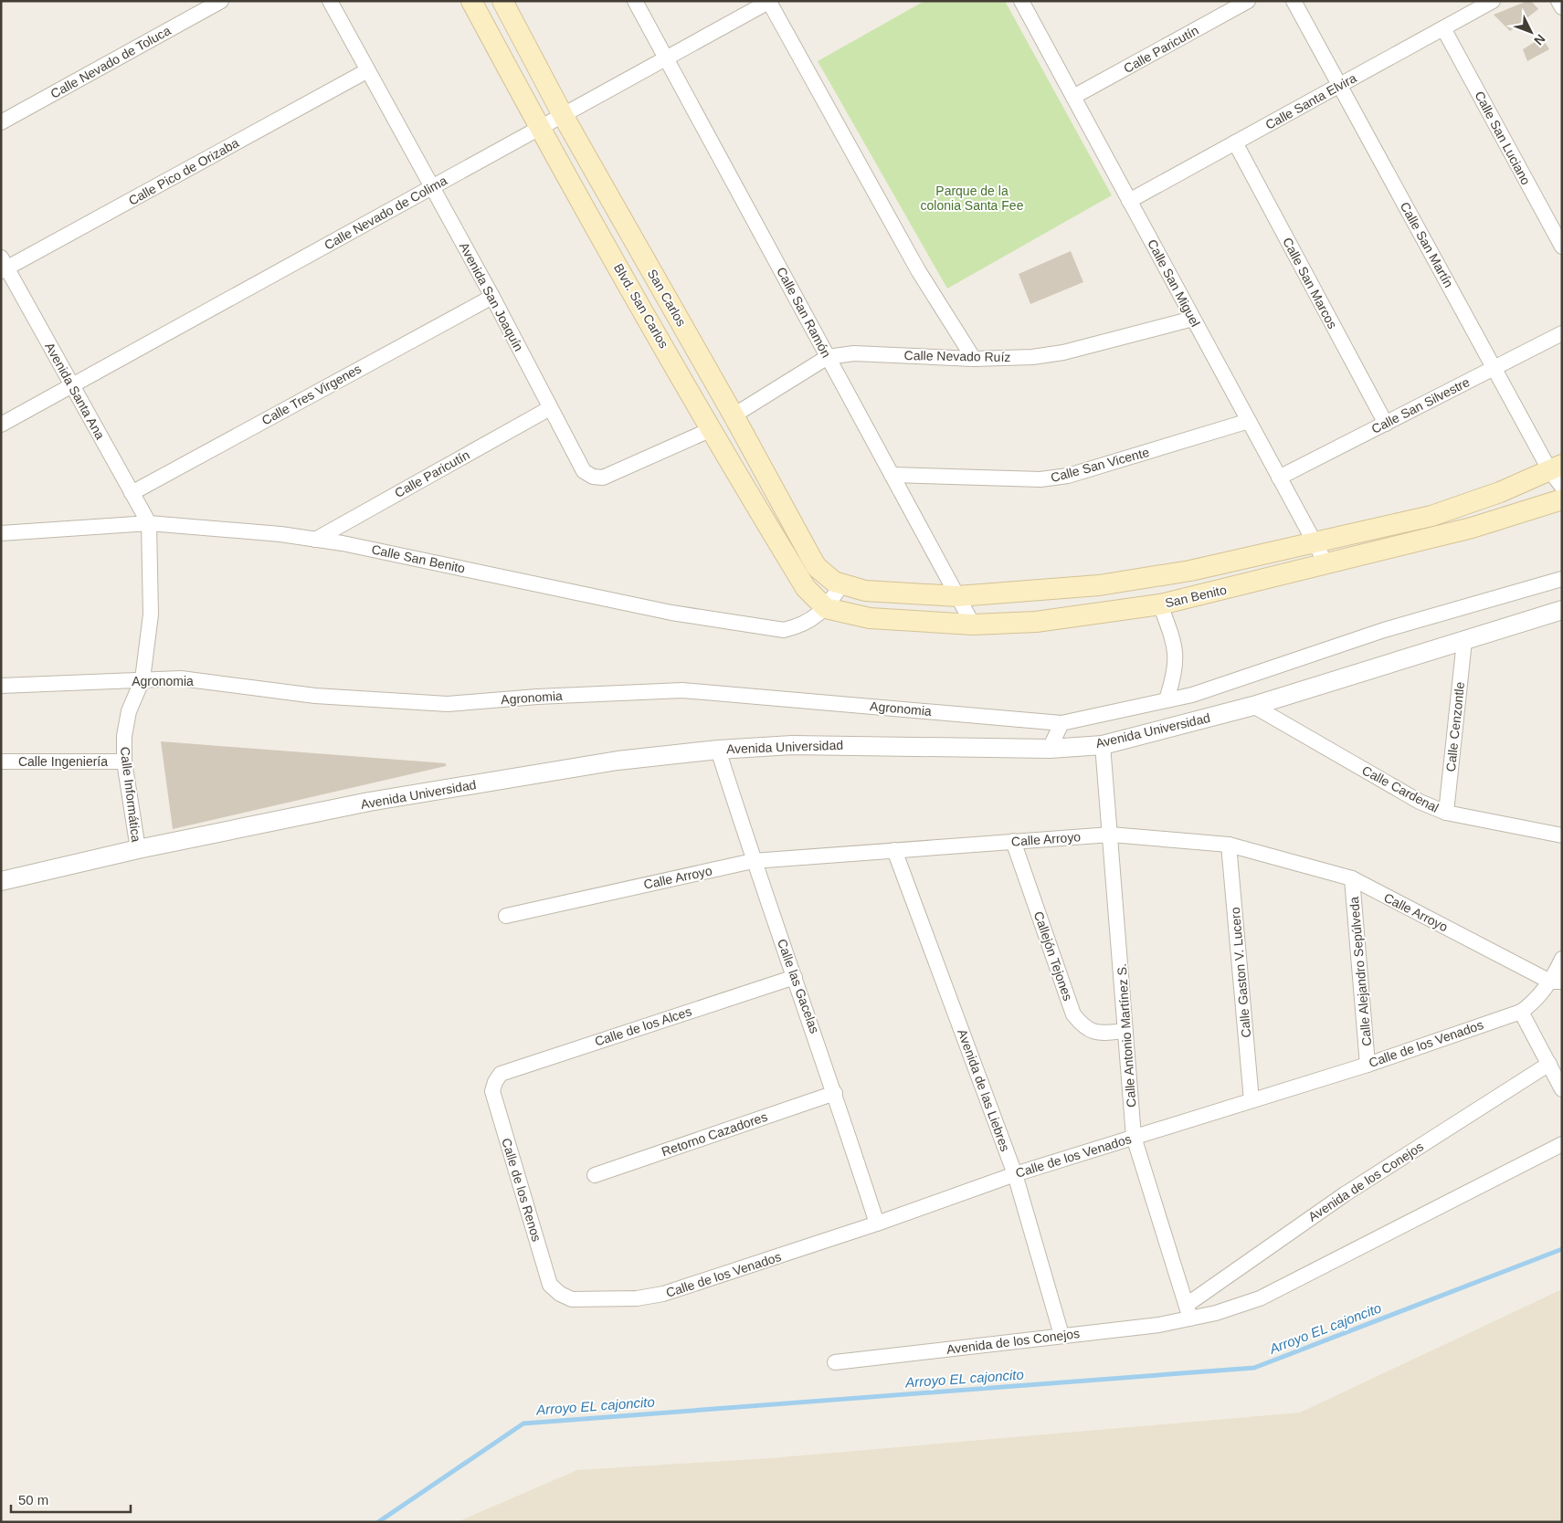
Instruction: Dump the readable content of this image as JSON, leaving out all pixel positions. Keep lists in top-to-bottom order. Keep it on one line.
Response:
{"streets":{"main road":["San Carlos","Blvd. San Carlos","San Benito"],"street":["Calle Paricutín","Calle Nevado de Toluca","Calle Santa Elvira","Calle San Luciano","Calle Pico de Orizaba","Calle Nevado de Colima","Calle San Martín","Calle San Miguel","Calle San Marcos","Avenida San Joaquín","Calle San Ramón","Calle Nevado Ruíz","Avenida Santa Ana","Calle Tres Virgenes","Calle San Silvestre","Calle San Vicente","Calle San Benito","Agronomia","Calle Cenzontle","Avenida Universidad","Calle Ingeniería","Calle Cardenal","Calle Informática","Calle Arroyo","Callejón Tejones","Calle Alejandro Sepúlveda","Calle Gaston V. Lucero","Calle las Gacelas","Calle de los Alces","Calle Antonio Martínez S.","Calle de los Venados","Avenida de las Liebres","Retorno Cazadores","Avenida de los Conejos","Calle de los Renos"]},"crossings":[["Calle Paricutín","Calle San Miguel"],["Calle Paricutín","Avenida San Joaquín"],["Calle Paricutín","Calle San Benito"],["Calle Santa Elvira","Calle San Luciano"],["Calle Santa Elvira","Calle San Martín"],["Calle Santa Elvira","Calle San Miguel"],["Calle Santa Elvira","Calle San Marcos"],["Calle Pico de Orizaba","Avenida San Joaquín"],["Calle Pico de Orizaba","Avenida Santa Ana"],["Calle Nevado de Colima","Avenida San Joaquín"],["Calle Nevado de Colima","San Carlos"],["Calle Nevado de Colima","Blvd. San Carlos"],["Calle Nevado de Colima","Calle San Ramón"],["Calle Nevado de Colima","Avenida Santa Ana"],["Calle San Martín","Calle San Silvestre"],["Calle San Martín","San Benito"],["Calle San Miguel","Calle Nevado Ruíz"],["Calle San Miguel","Calle San Silvestre"],["Calle San Miguel","Calle San Vicente"],["Calle San Miguel","San Benito"],["Calle San Marcos","Calle San Silvestre"],["Avenida San Joaquín","Blvd. San Carlos"],["Avenida San Joaquín","Calle Tres Virgenes"],["San Carlos","Calle Nevado Ruíz"],["San Carlos","San Benito"],["Blvd. San Carlos","Calle San Benito"],["Blvd. San Carlos","San Benito"],["Calle San Ramón","Calle Nevado Ruíz"],["Calle San Ramón","Calle San Vicente"],["Calle San Ramón","San Benito"],["Avenida Santa Ana","Calle Tres Virgenes"],["Avenida Santa Ana","Calle San Benito"],["Avenida Santa Ana","Calle Informática"],["Calle San Benito","San Benito"],["Calle San Benito","Calle Informática"],["Agronomia","Calle Informática"],["Calle Cenzontle","Avenida Universidad"],["Calle Cenzontle","Calle Cardenal"],["Avenida Universidad","Calle Cardenal"],["Avenida Universidad","Calle Informática"],["Avenida Universidad","Calle las Gacelas"],["Avenida Universidad","Calle Antonio Martínez S."],["Calle Ingeniería","Calle Informática"],["Calle Arroyo","Callejón Tejones"],["Calle Arroyo","Calle Alejandro Sepúlveda"],["Calle Arroyo","Calle Gaston V. Lucero"],["Calle Arroyo","Calle las Gacelas"],["Calle Arroyo","Calle Antonio Martínez S."],["Calle Arroyo","Calle de los Venados"],["Calle Arroyo","Avenida de las Liebres"],["Callejón Tejones","Calle Antonio Martínez S."],["Calle Alejandro Sepúlveda","Calle de los Venados"],["Calle Gaston V. Lucero","Calle de los Venados"],["Calle las Gacelas","Calle de los Alces"],["Calle las Gacelas","Calle de los Venados"],["Calle las Gacelas","Retorno Cazadores"],["Calle de los Alces","Calle de los Renos"],["Calle Antonio Martínez S.","Calle de los Venados"],["Calle Antonio Martínez S.","Avenida de los Conejos"],["Calle de los Venados","Avenida de las Liebres"],["Calle de los Venados","Calle de los Renos"],["Avenida de las Liebres","Avenida de los Conejos"]],"water":["Arroyo EL cajoncito"],"parks":["Parque de la colonia Santa Fee"],"scale_bar":"50 m","north":"bottom right"}
